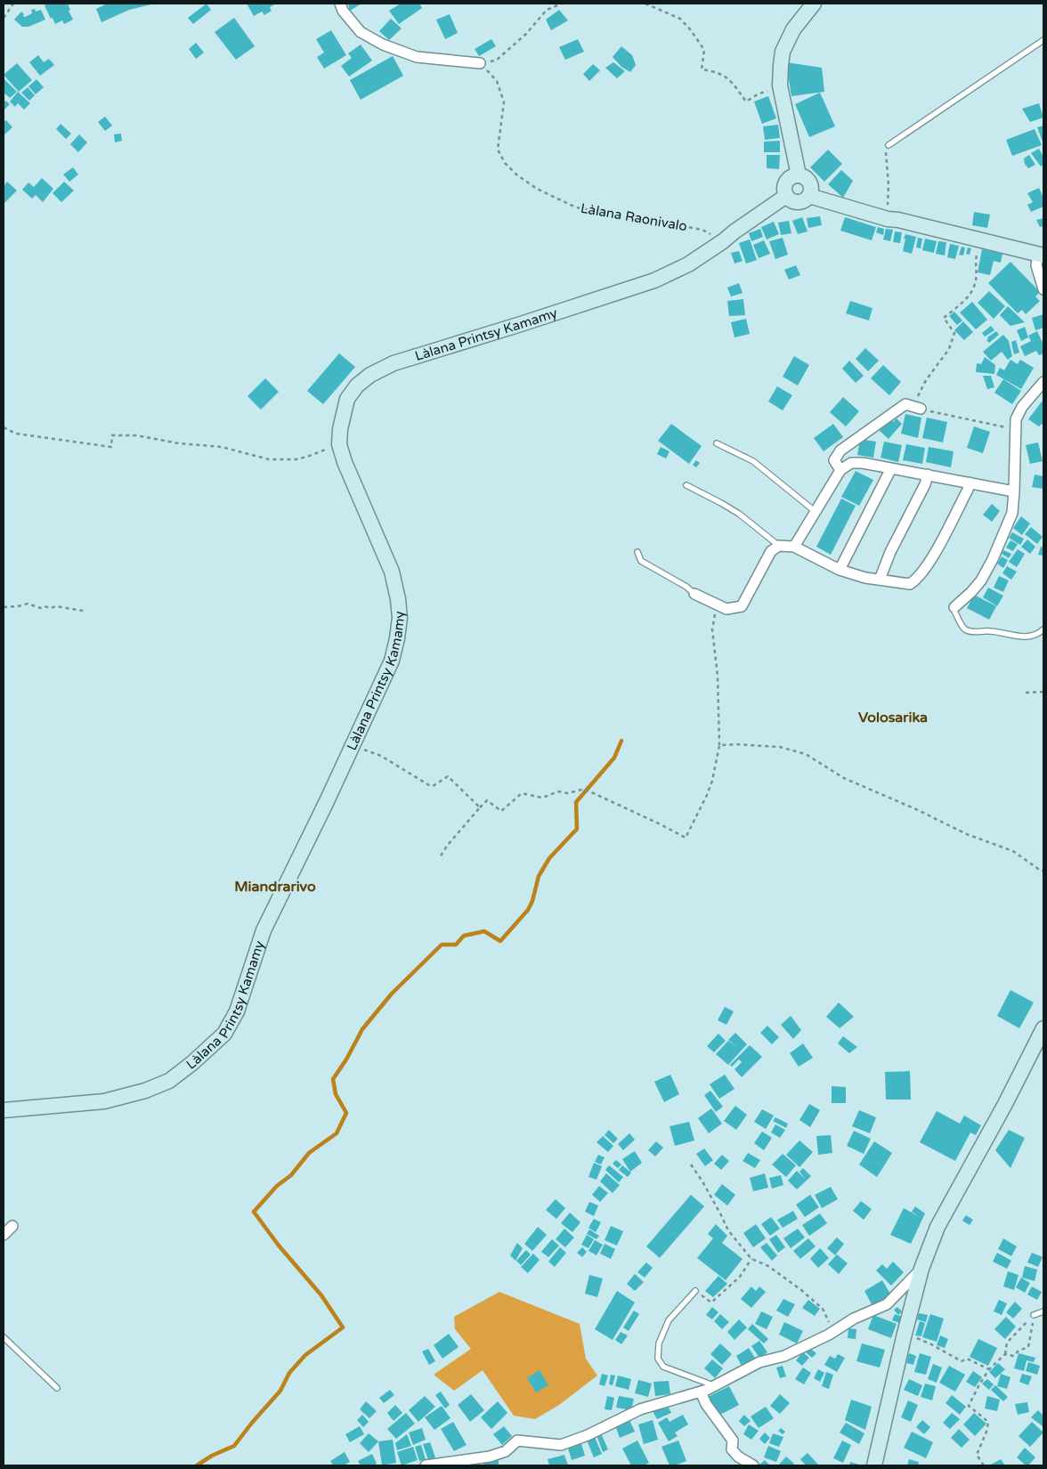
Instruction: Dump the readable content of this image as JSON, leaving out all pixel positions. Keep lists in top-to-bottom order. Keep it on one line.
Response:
{"streets":{"street":["Làlana Printsy Kamamy"],"path":["Làlana Raonivalo"]},"crossings":[["Làlana Raonivalo","Làlana Printsy Kamamy"]],"districts":["Volosarika","Miandrarivo"]}
